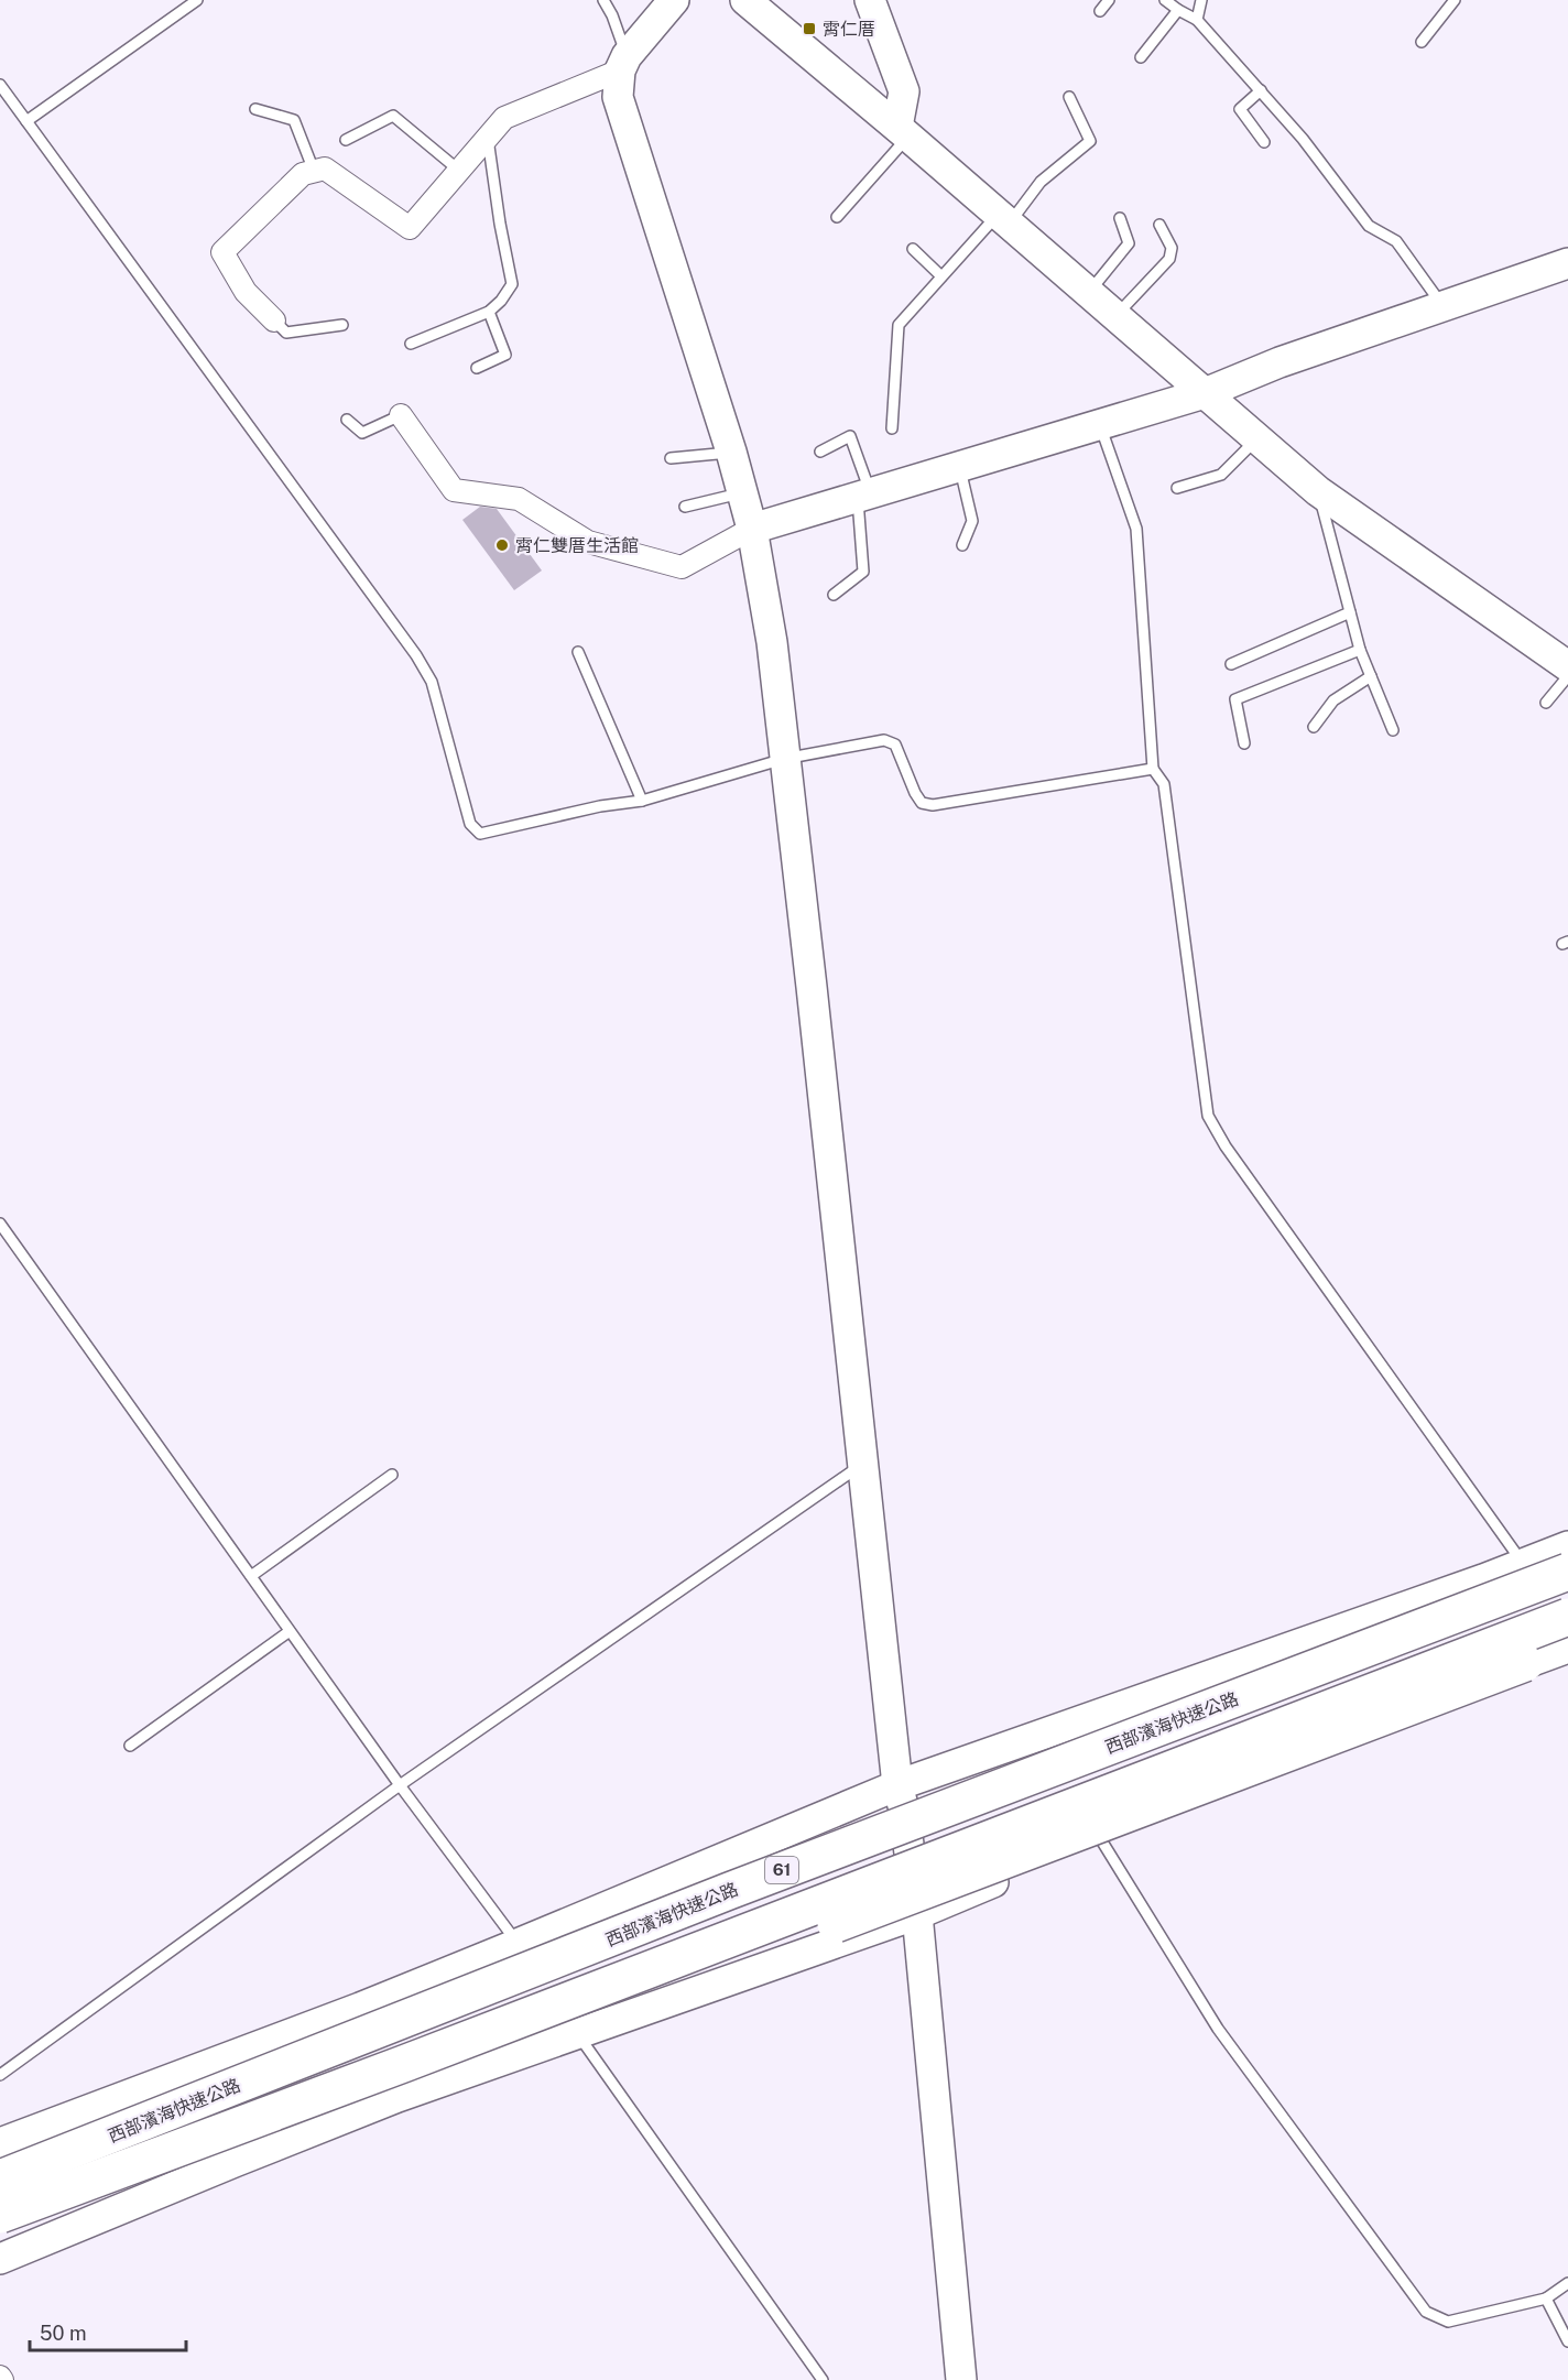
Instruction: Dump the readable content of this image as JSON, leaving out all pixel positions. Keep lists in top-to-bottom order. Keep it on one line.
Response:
{"streets":{"highway":["西部濱海快速公路","61"]},"places":{"transit":["霄仁厝"],"other":["霄仁雙厝生活館"]},"scale_bar":"50 m"}
